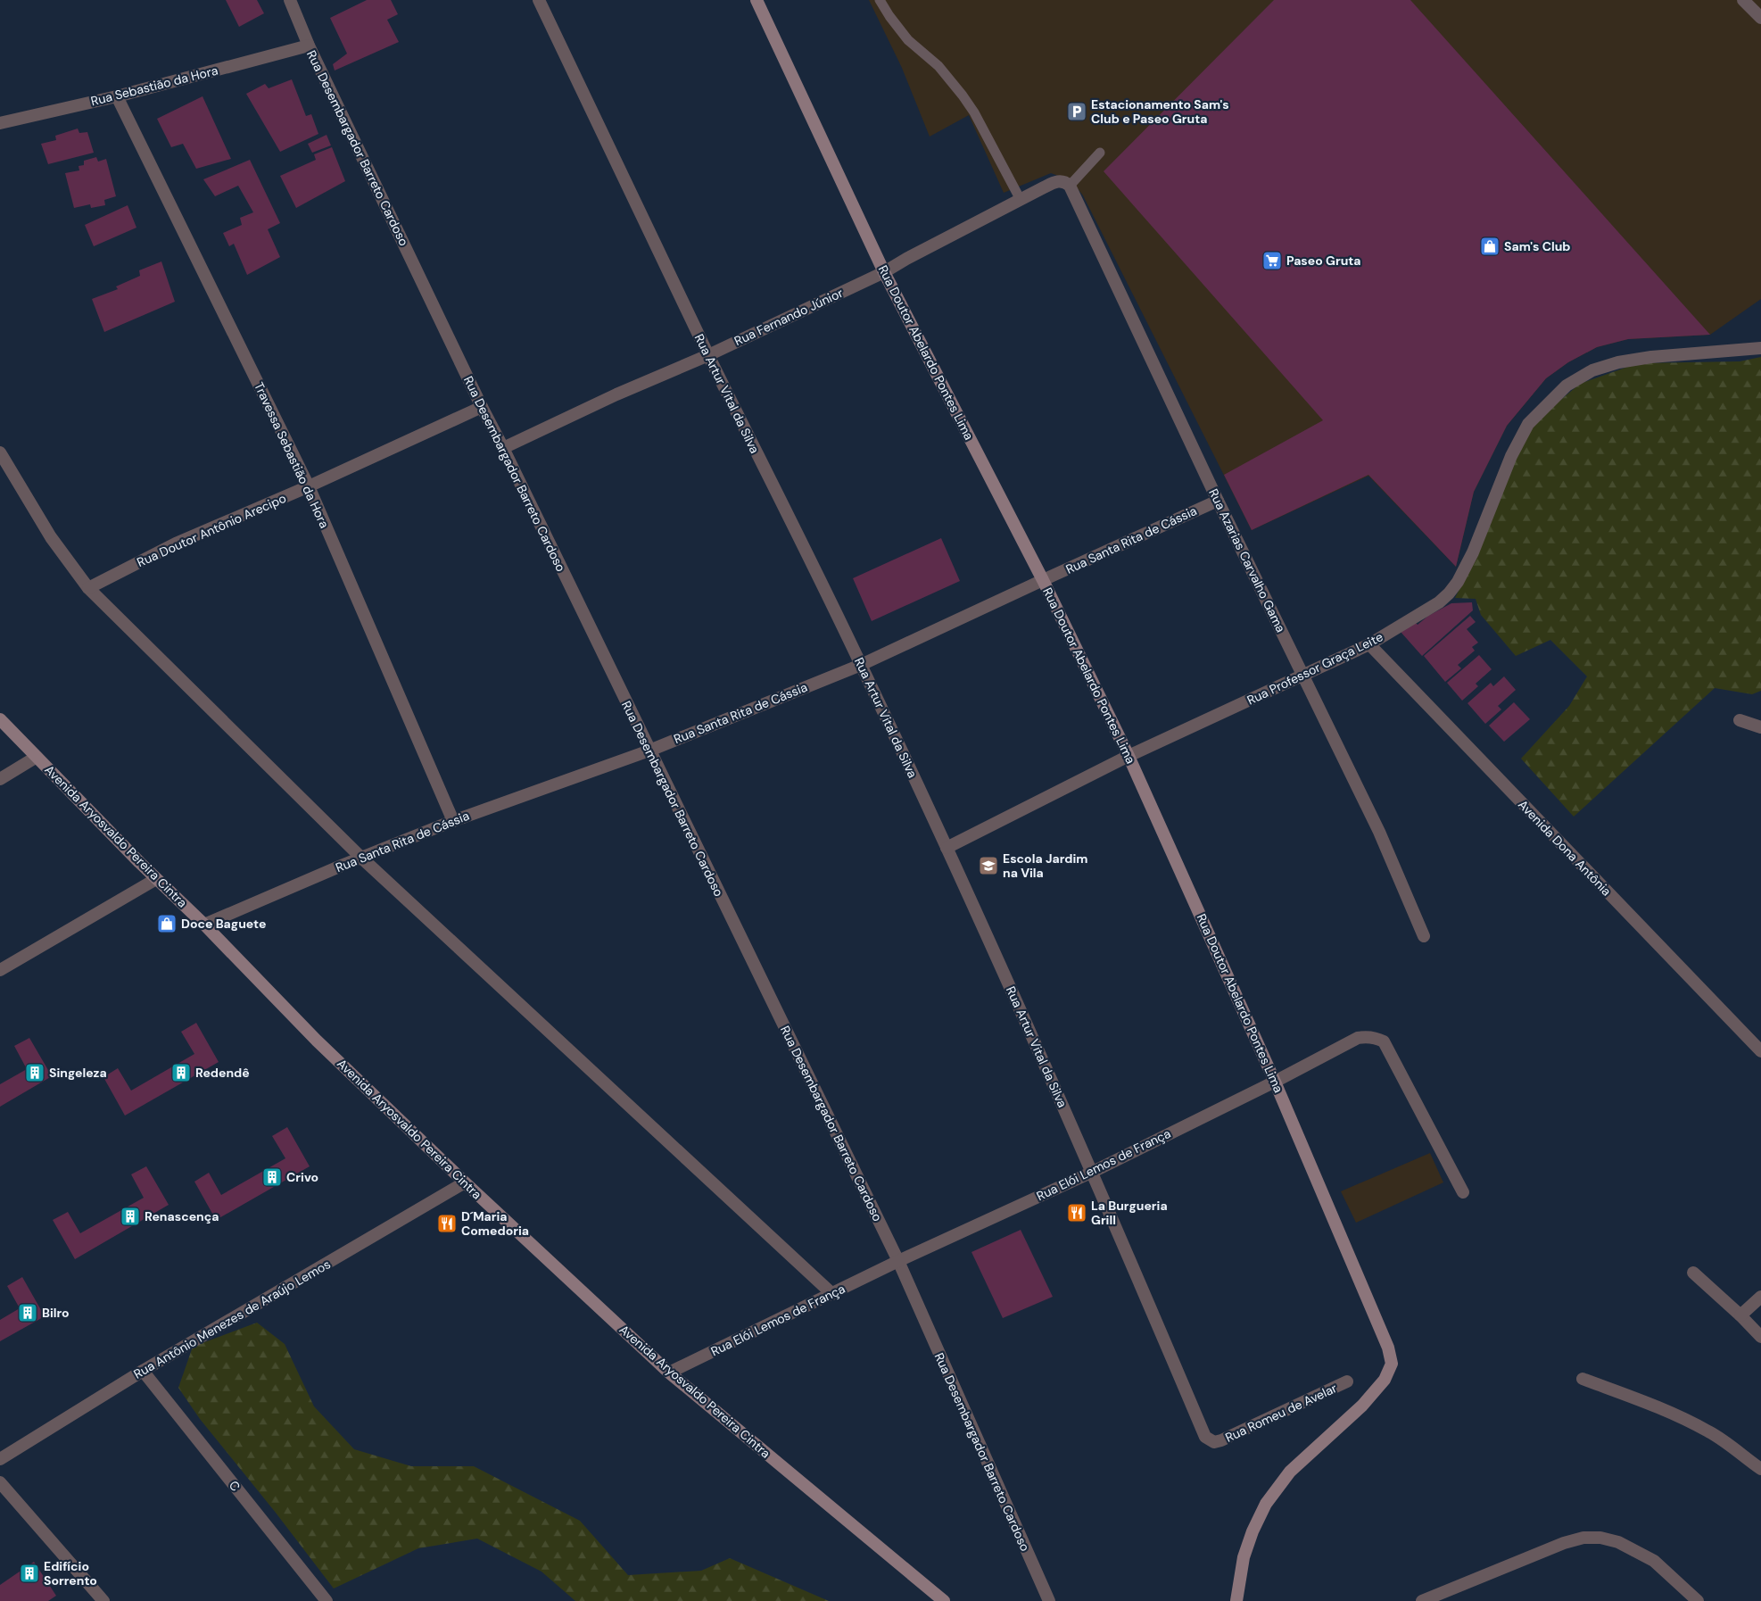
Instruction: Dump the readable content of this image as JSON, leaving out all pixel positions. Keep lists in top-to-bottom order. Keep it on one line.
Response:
{"streets":{"main road":["Rua Doutor Abelardo Pontes Lima","Avenida Aryosvaldo Pereira Cintra"],"street":["Rua Sebastião da Hora","Rua Desembargador Barreto Cardoso","Rua Fernando Júnior","Rua Artur Vital da Silva","Travessa Sebastião da Hora","Rua Doutor Antônio Arecipo","Rua Santa Rita de Cássia","Rua Azarias Carvalho Gama","Rua Professor Graça Leite","Avenida Dona Antônia","Rua Elói Lemos de França","Rua Antônio Menezes de Araújo Lemos","Rua Romeu de Avelar","C"]},"crossings":[["Rua Sebastião da Hora","Rua Desembargador Barreto Cardoso"],["Rua Sebastião da Hora","Travessa Sebastião da Hora"],["Rua Desembargador Barreto Cardoso","Rua Fernando Júnior"],["Rua Desembargador Barreto Cardoso","Rua Doutor Antônio Arecipo"],["Rua Desembargador Barreto Cardoso","Rua Santa Rita de Cássia"],["Rua Desembargador Barreto Cardoso","Rua Elói Lemos de França"],["Rua Fernando Júnior","Rua Doutor Abelardo Pontes Lima"],["Rua Fernando Júnior","Rua Artur Vital da Silva"],["Rua Fernando Júnior","Rua Azarias Carvalho Gama"],["Rua Doutor Abelardo Pontes Lima","Rua Santa Rita de Cássia"],["Rua Doutor Abelardo Pontes Lima","Rua Professor Graça Leite"],["Rua Doutor Abelardo Pontes Lima","Rua Elói Lemos de França"],["Rua Artur Vital da Silva","Rua Santa Rita de Cássia"],["Rua Artur Vital da Silva","Rua Professor Graça Leite"],["Rua Artur Vital da Silva","Rua Elói Lemos de França"],["Rua Artur Vital da Silva","Rua Romeu de Avelar"],["Travessa Sebastião da Hora","Rua Doutor Antônio Arecipo"],["Travessa Sebastião da Hora","Rua Santa Rita de Cássia"],["Rua Santa Rita de Cássia","Rua Azarias Carvalho Gama"],["Rua Santa Rita de Cássia","Avenida Aryosvaldo Pereira Cintra"],["Rua Azarias Carvalho Gama","Rua Professor Graça Leite"],["Rua Professor Graça Leite","Avenida Dona Antônia"],["Avenida Aryosvaldo Pereira Cintra","Rua Elói Lemos de França"],["Avenida Aryosvaldo Pereira Cintra","Rua Antônio Menezes de Araújo Lemos"],["Rua Antônio Menezes de Araújo Lemos","C"]],"places":{"parking":["Estacionamento Sam's Club e Paseo Gruta"],"shop":["Sam's Club","Doce Baguete"],"supermarket":["Paseo Gruta"],"school or university":["Escola Jardim na Vila"],"building":["Singeleza","Redendê","Crivo","Renascença","Bilro","Edifício Sorrento"],"restaurant":["La Burgueria Grill","D´Maria Comedoria"]}}
